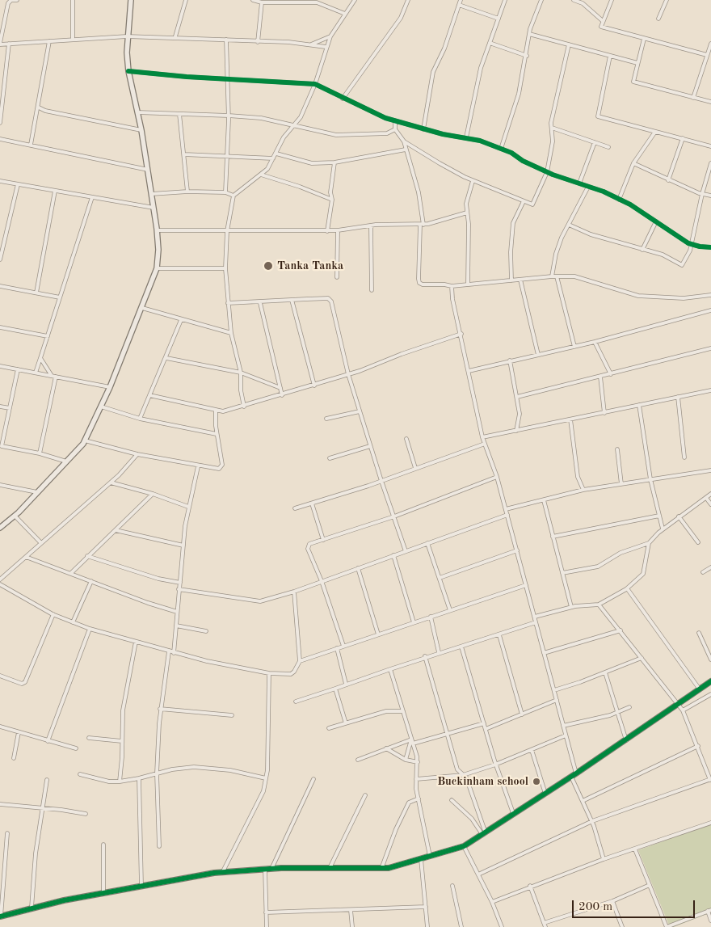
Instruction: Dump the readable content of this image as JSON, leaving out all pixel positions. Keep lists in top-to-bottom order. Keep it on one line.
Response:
{"places":["Tanka Tanka","Buckinham school"],"scale_bar":"200 m"}
